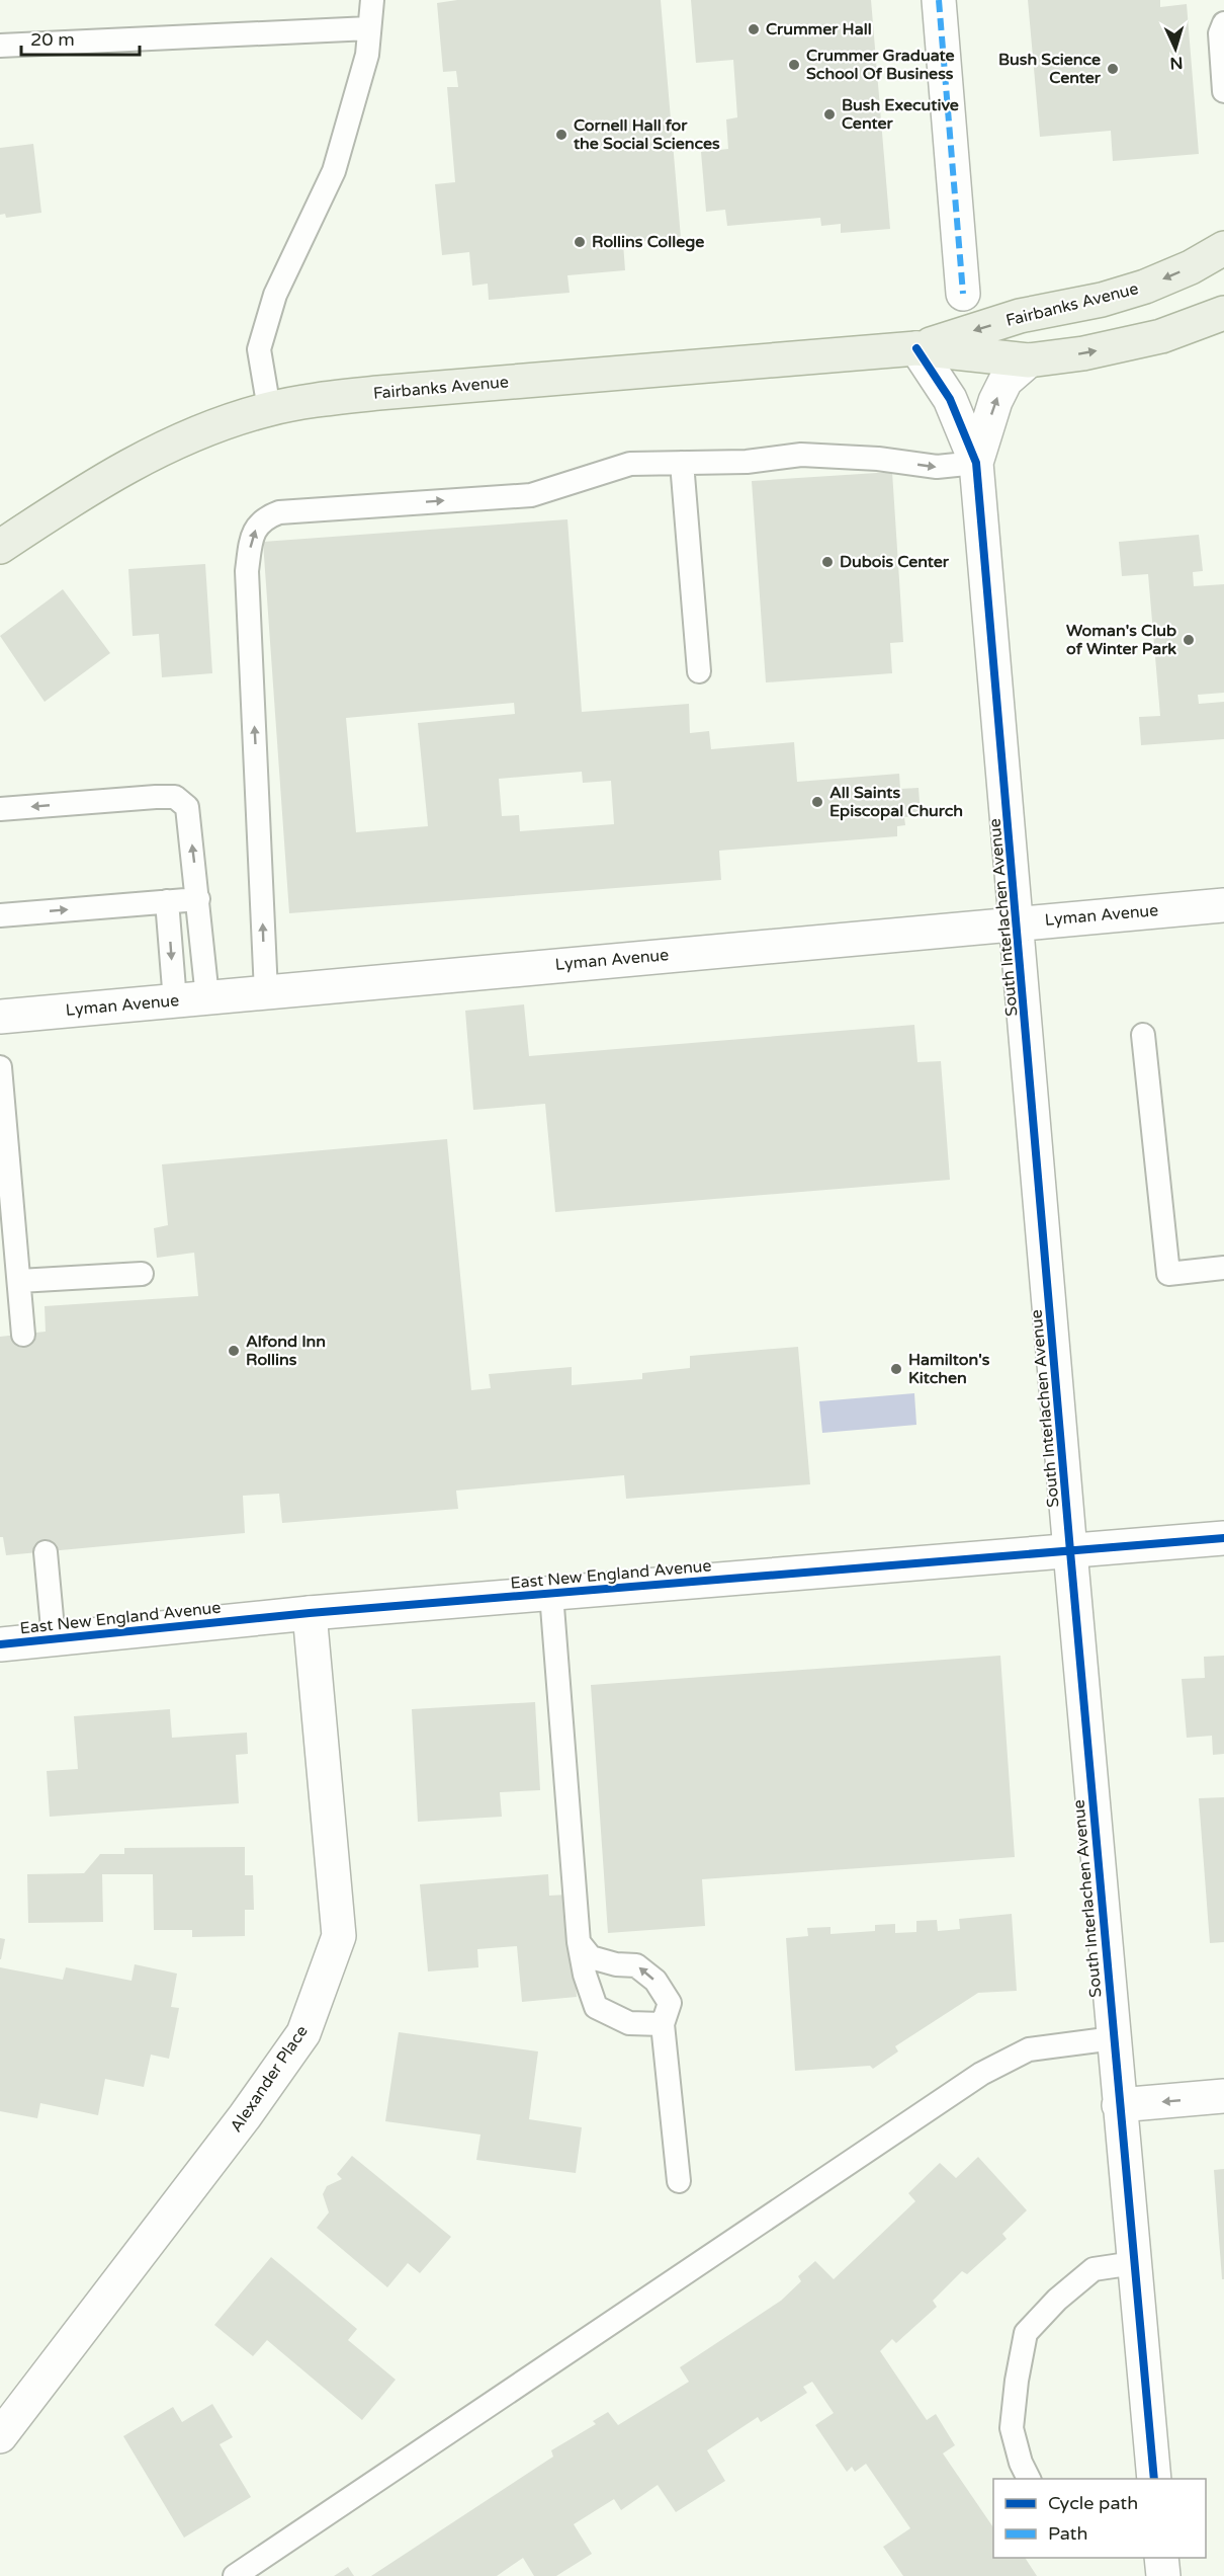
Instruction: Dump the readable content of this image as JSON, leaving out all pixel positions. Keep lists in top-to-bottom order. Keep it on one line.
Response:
{"streets":{"main road":["Fairbanks Avenue"],"street":["Lyman Avenue","South Interlachen Avenue","East New England Avenue","Alexander Place"]},"crossings":[["Fairbanks Avenue","South Interlachen Avenue"],["Lyman Avenue","South Interlachen Avenue"],["South Interlachen Avenue","East New England Avenue"],["East New England Avenue","Alexander Place"]],"places":["Crummer Hall","Crummer Graduate School Of Business","Bush Science Center","Bush Executive Center","Cornell Hall for the Social Sciences","Rollins College","Dubois Center","Woman's Club of Winter Park","All Saints Episcopal Church","Alfond Inn Rollins","Hamilton's Kitchen"],"legend":["Cycle path","Path"],"scale_bar":"20 m","north":"bottom"}
